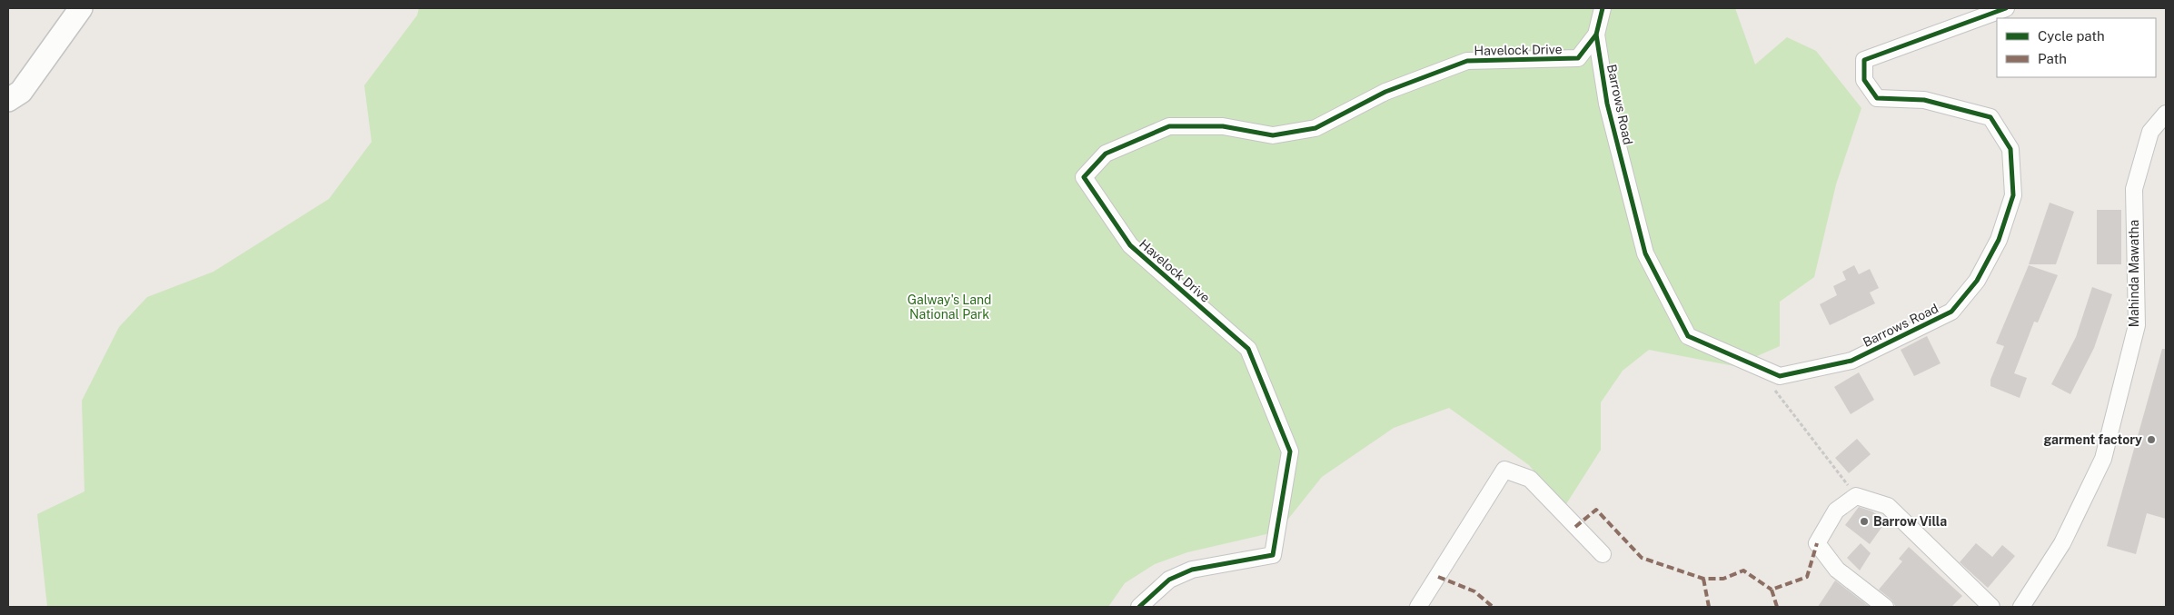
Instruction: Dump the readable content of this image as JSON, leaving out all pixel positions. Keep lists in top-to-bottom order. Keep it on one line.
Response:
{"streets":{"street":["Havelock Drive","Barrows Road","Mahinda Mawatha"]},"crossings":[["Havelock Drive","Barrows Road"]],"parks":["Galway's Land National Park"],"places":["garment factory","Barrow Villa"],"legend":["Cycle path","Path"]}
